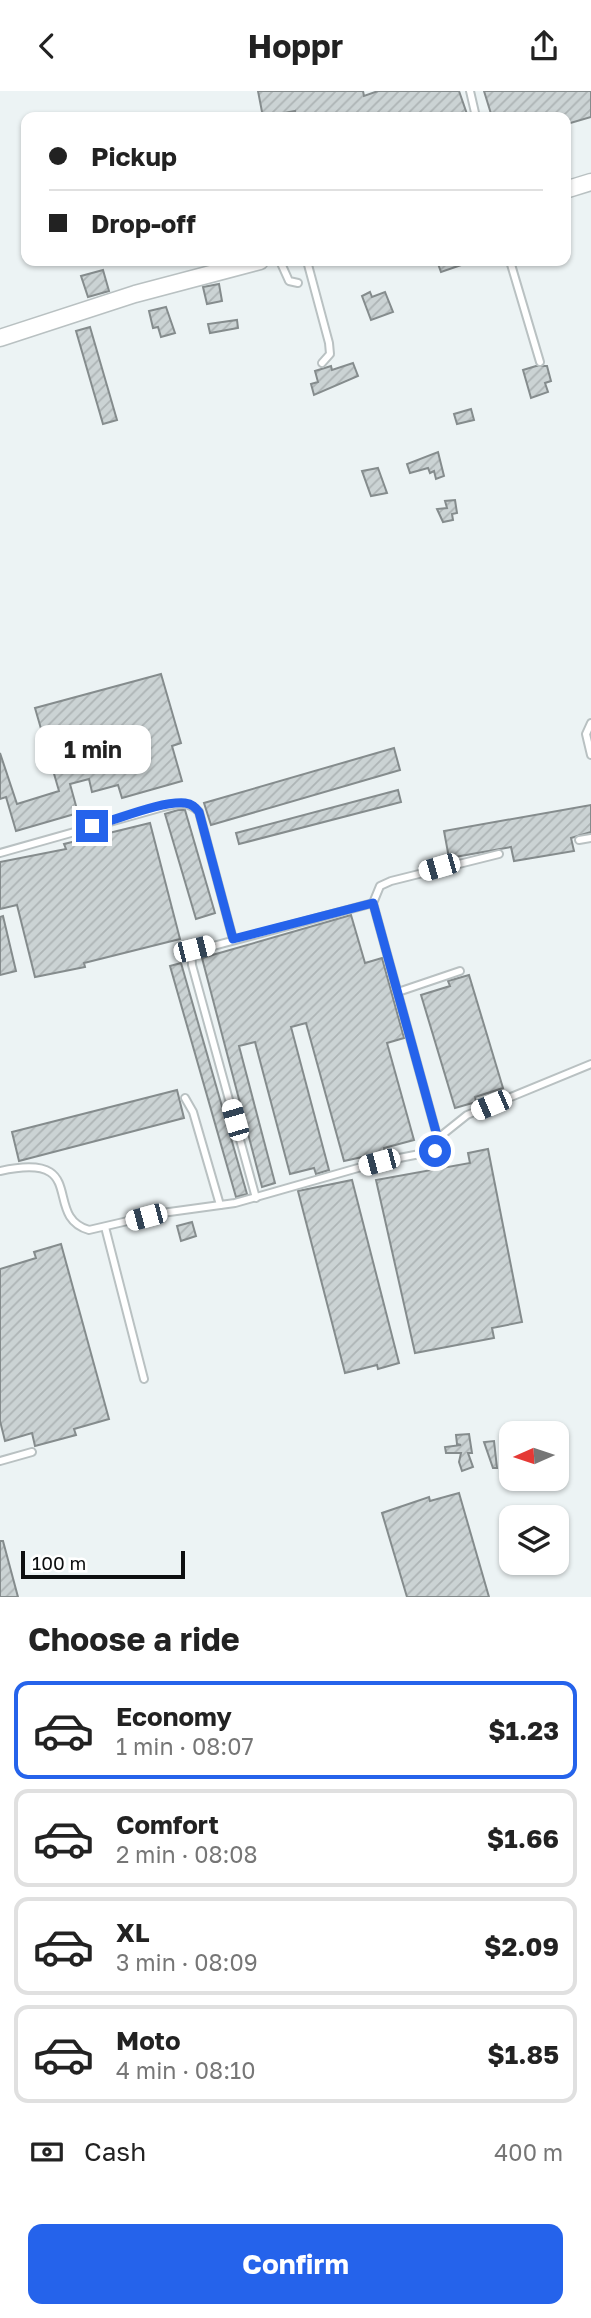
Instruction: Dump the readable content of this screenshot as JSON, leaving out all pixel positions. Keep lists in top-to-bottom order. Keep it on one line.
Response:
{"scale_bar":"100 m","north":"left","page":{"header":"Hoppr","banner":["Pickup","Drop-off"],"bubble":"1 min","scale":"100 m","heading":"Choose a ride","list":[{"name":"Economy","note":"1 min · 08:07","value":"$1.23"},{"name":"Comfort","note":"2 min · 08:08","value":"$1.66"},{"name":"XL","note":"3 min · 08:09","value":"$2.09"},{"name":"Moto","note":"4 min · 08:10","value":"$1.85"}],"pay":["Cash","400 m"],"buttons":"Confirm"}}
